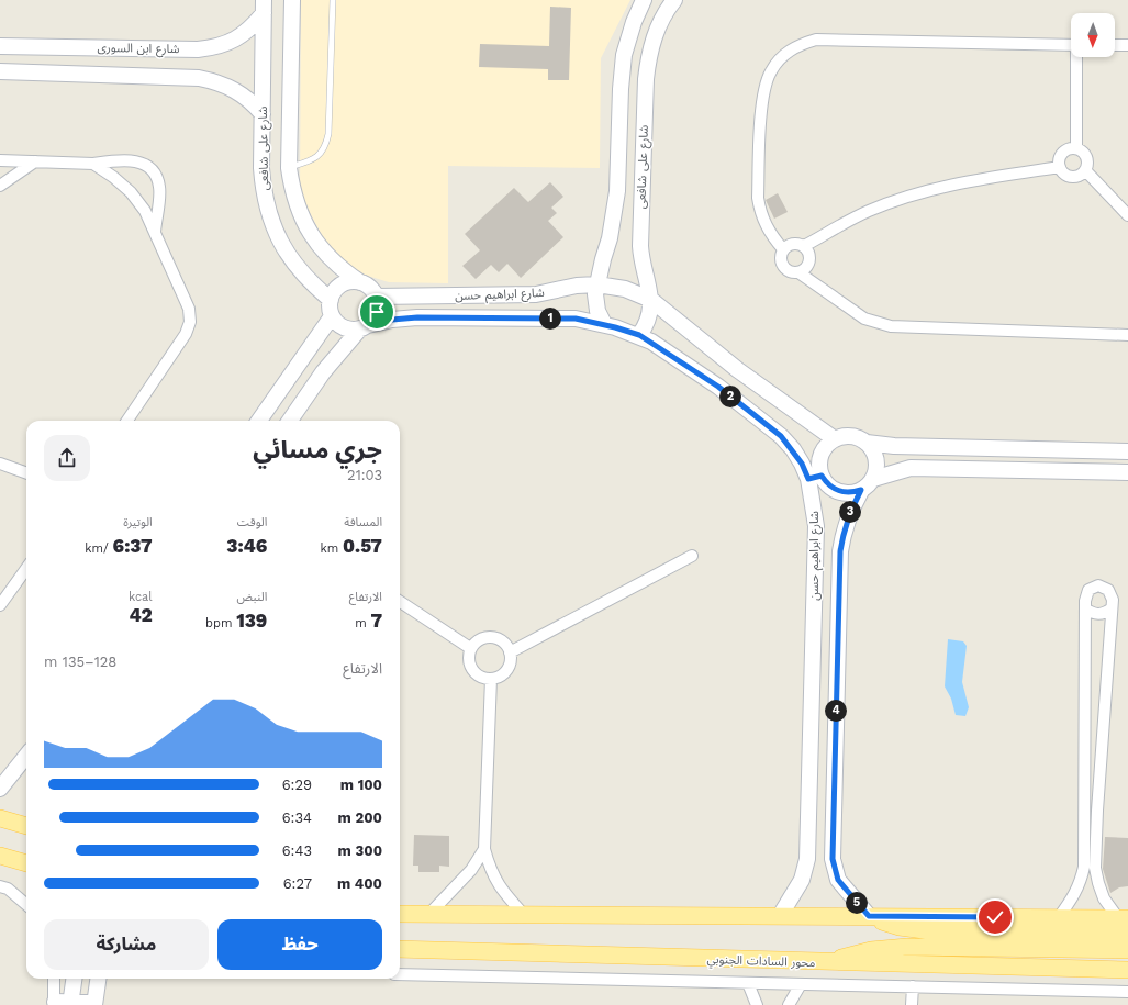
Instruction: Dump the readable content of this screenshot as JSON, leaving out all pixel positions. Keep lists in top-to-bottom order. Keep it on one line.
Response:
{"streets":{"main road":["محور السادات الجنوبي"],"street":["شارع ابن السورى","شارع على شافعى","شارع ابراهيم حسن"]},"crossings":[["شارع ابن السورى","شارع على شافعى"],["شارع على شافعى","شارع ابراهيم حسن"]],"north":"bottom","page":{"pins":["1","2","3","4","5"],"heading":["جري مسائي","21:03"],"stats":[["المسافة","0.57 km"],["الوقت","3:46"],["الوتيرة","6:37 /km"],["الارتفاع","7 m"],["النبض","139 bpm"],["kcal","42"]],"chart":["الارتفاع","128–135 m"],"list":[{"name":"100 m","note":"6:29"},{"name":"200 m","note":"6:34"},{"name":"300 m","note":"6:43"},{"name":"400 m","note":"6:27"}],"buttons":["حفظ","مشاركة"]}}
